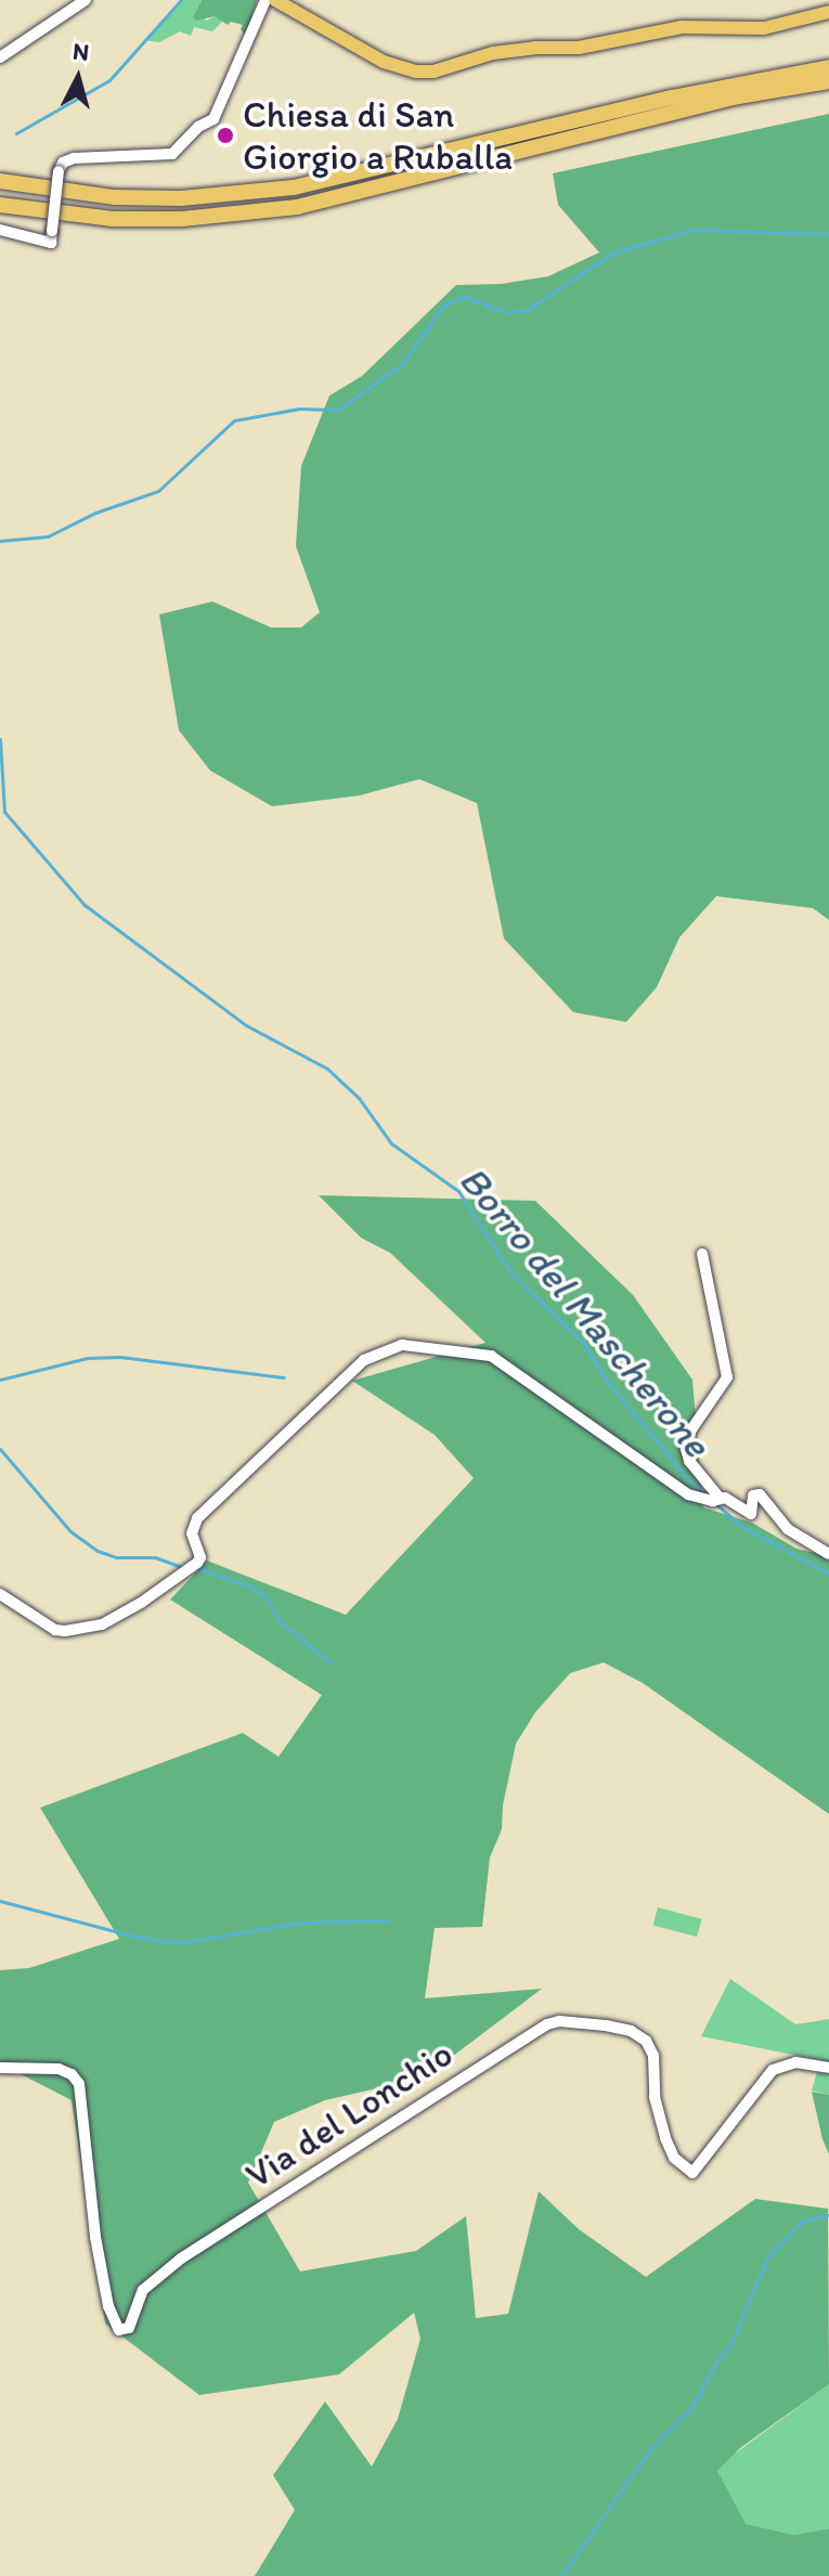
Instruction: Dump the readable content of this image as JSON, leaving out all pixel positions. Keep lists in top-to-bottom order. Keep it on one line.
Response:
{"streets":{"street":["Via del Lonchio"]},"water":["Borro del Mascherone"],"places":["Chiesa di San Giorgio a Ruballa"],"north":"top"}
